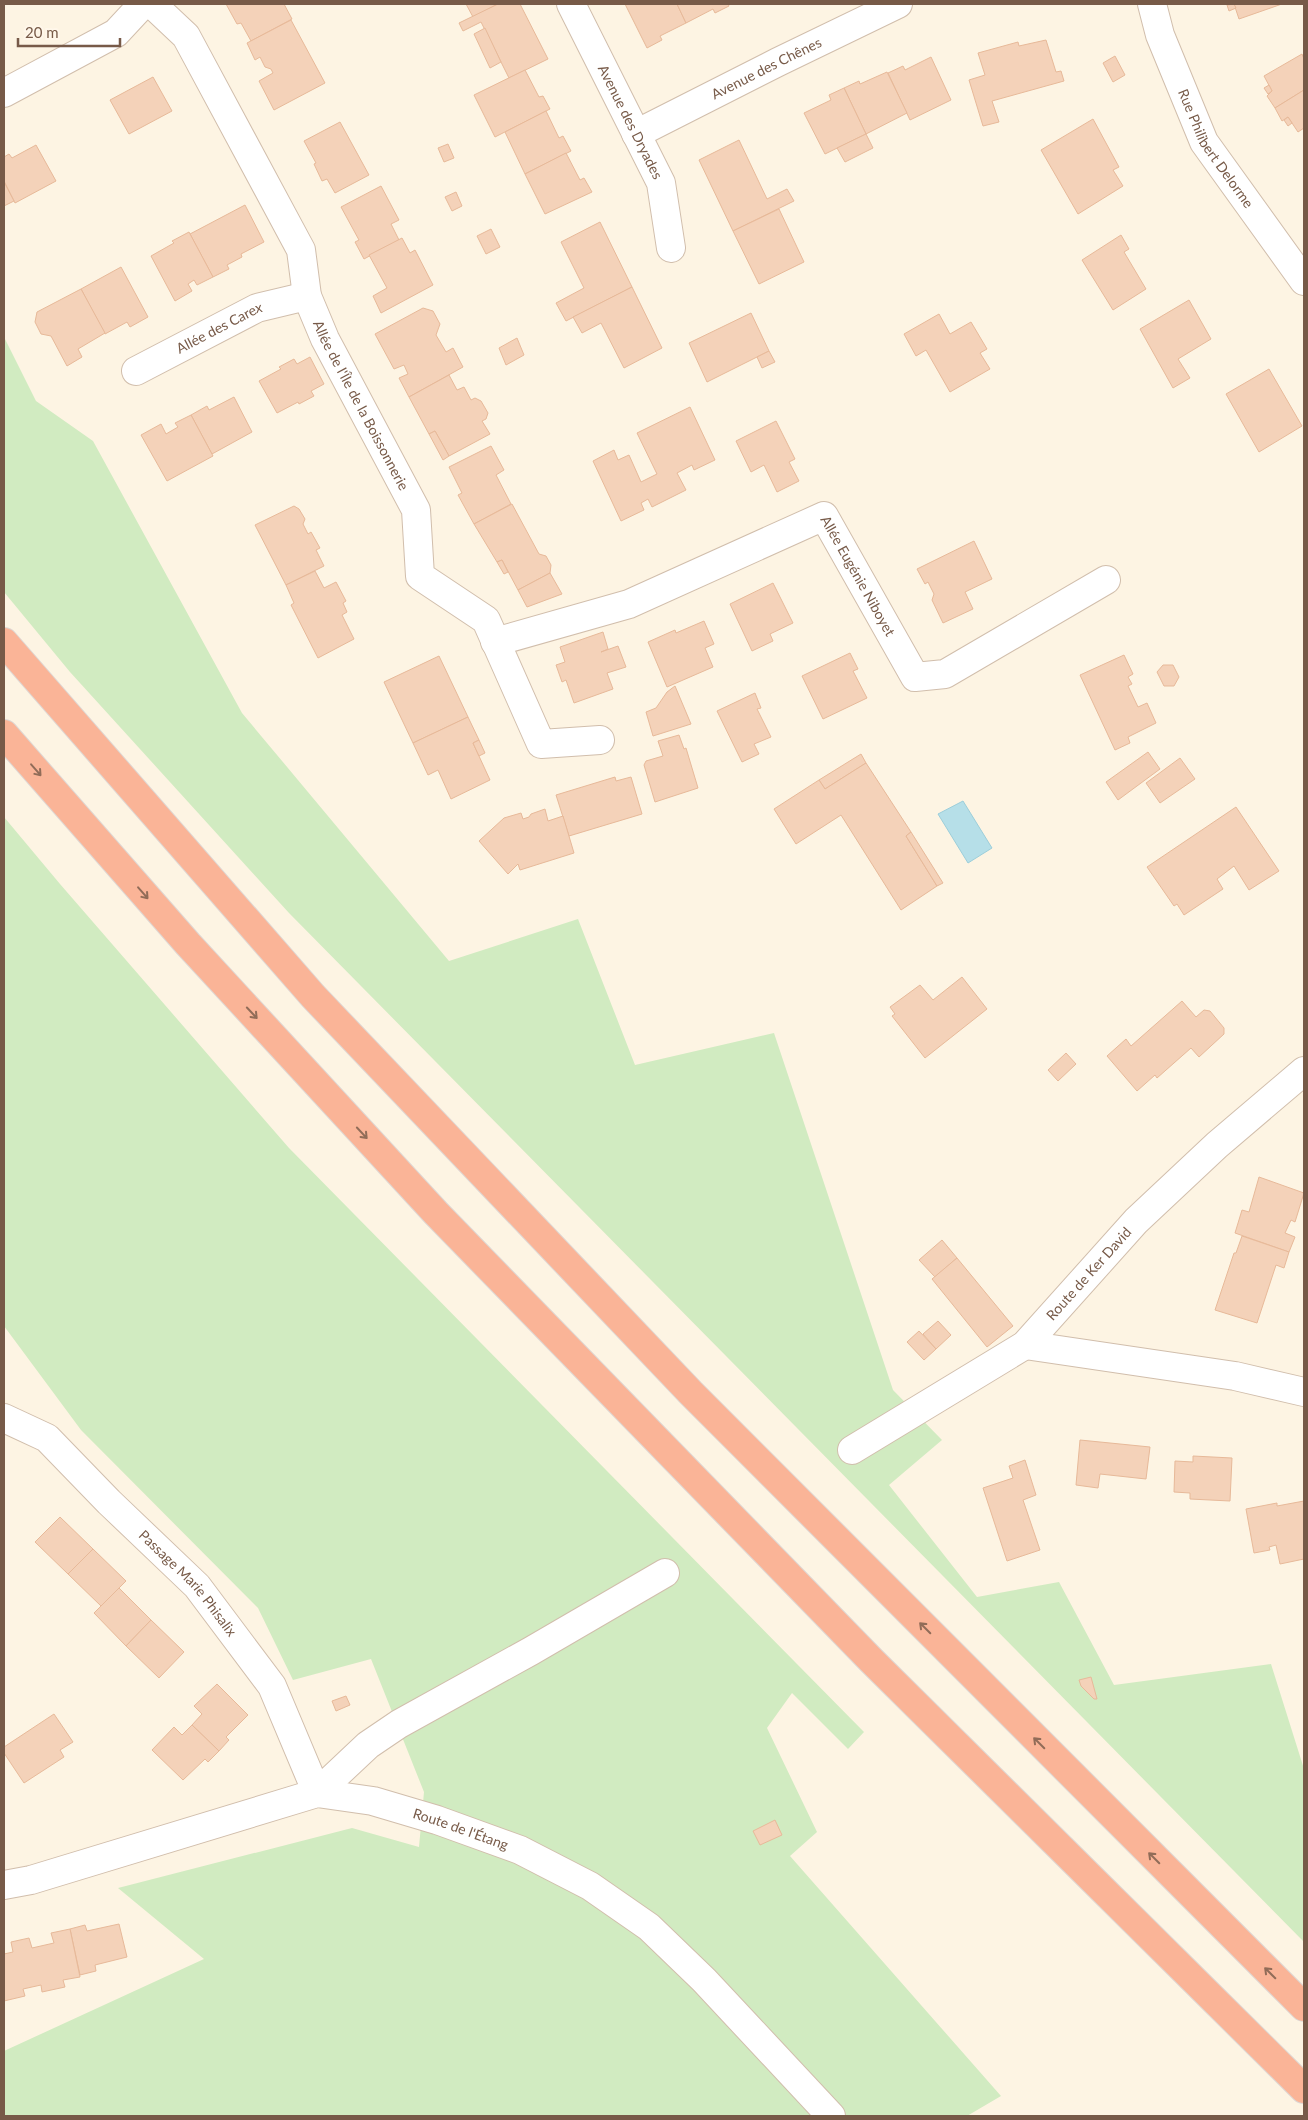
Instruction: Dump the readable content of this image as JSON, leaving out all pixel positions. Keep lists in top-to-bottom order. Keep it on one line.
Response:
{"streets":{"street":["Avenue des Chênes","Avenue des Dryades","Rue Philibert Delorme","Allée des Carex","Allée de l'Île de la Boissonnerie","Allée Eugénie Niboyet","Route de Ker David","Passage Marie Phisalix","Route de l'Étang"]},"crossings":[["Avenue des Chênes","Avenue des Dryades"],["Allée des Carex","Allée de l'Île de la Boissonnerie"],["Allée de l'Île de la Boissonnerie","Allée Eugénie Niboyet"],["Passage Marie Phisalix","Route de l'Étang"]],"scale_bar":"20 m"}
